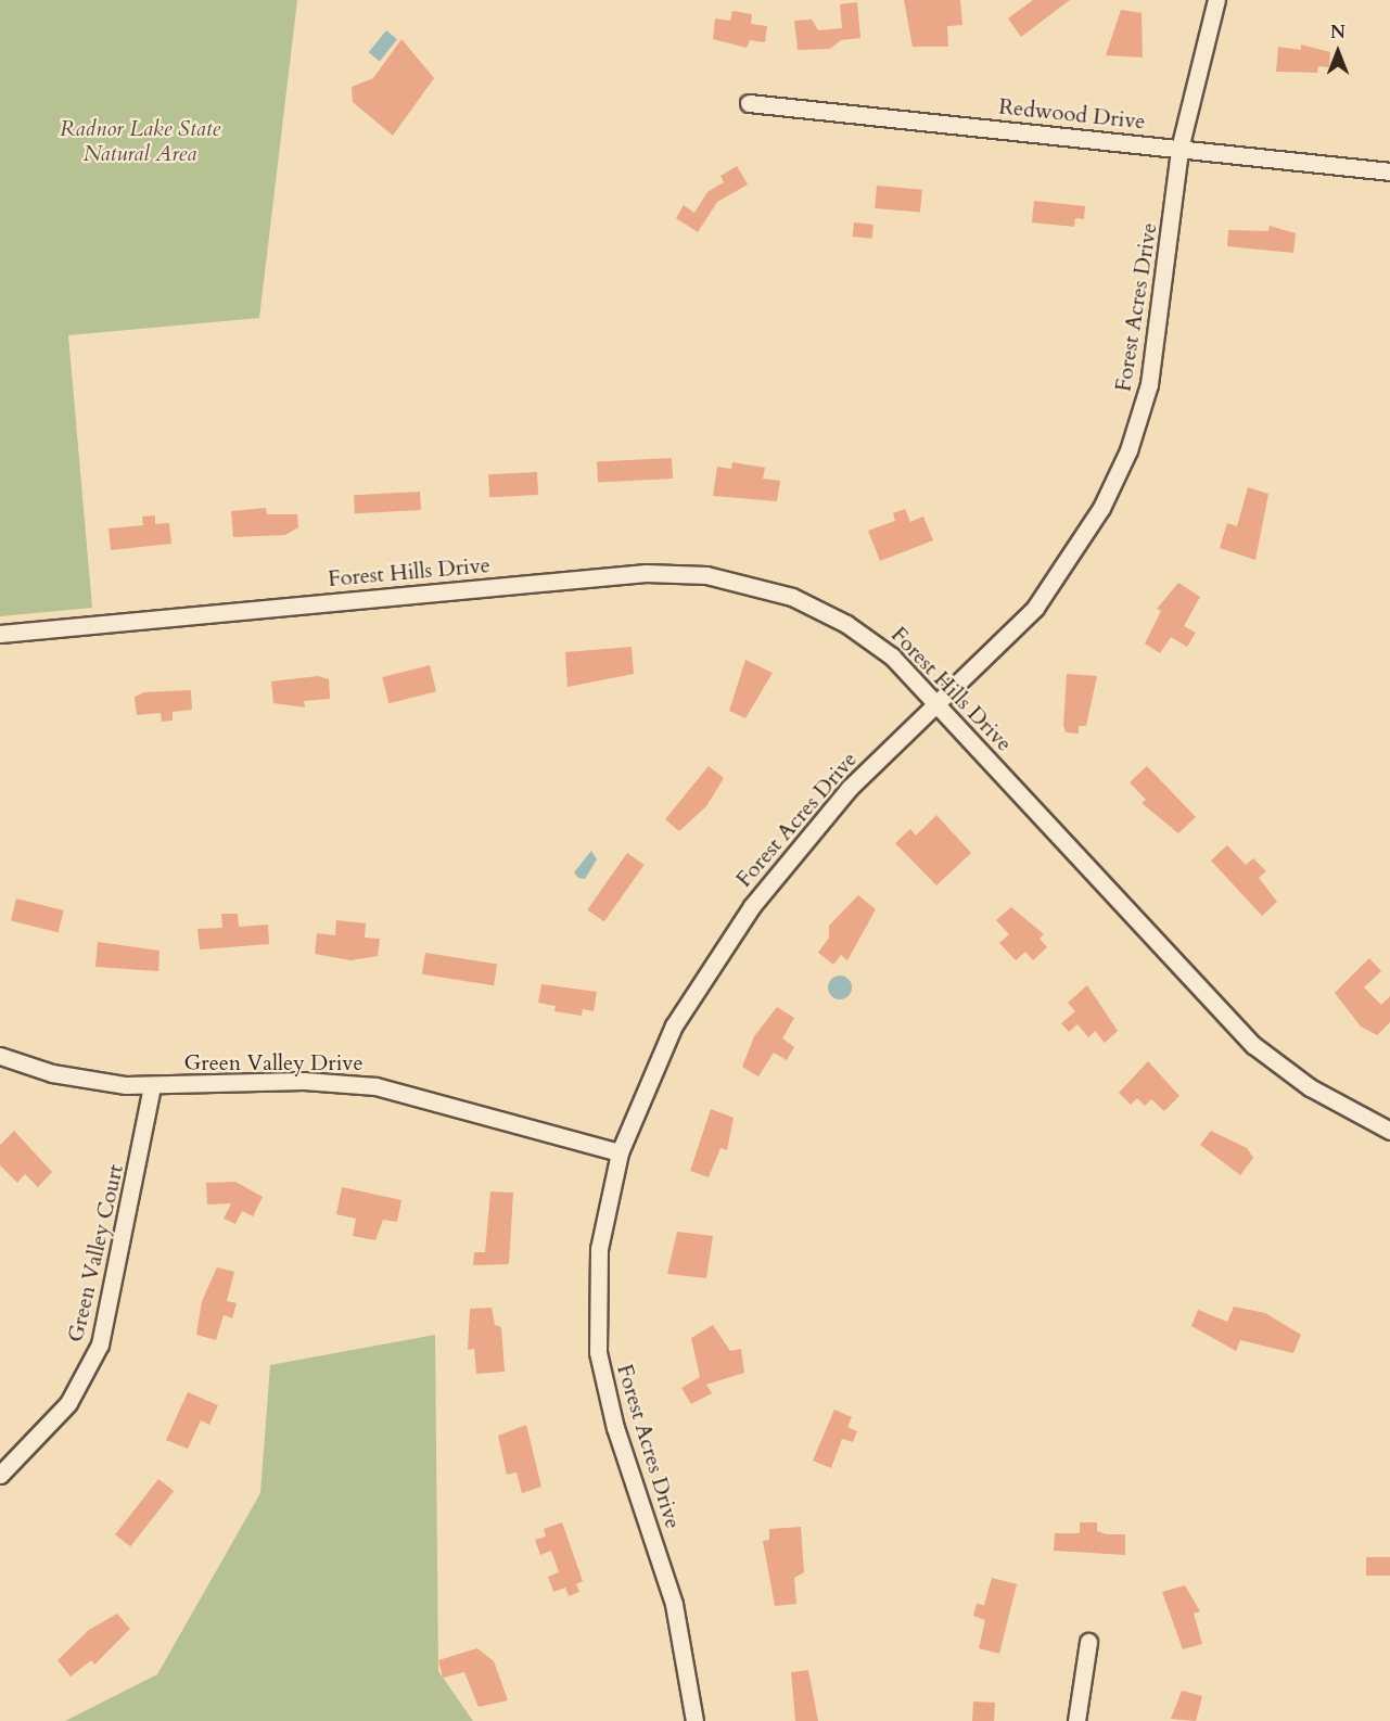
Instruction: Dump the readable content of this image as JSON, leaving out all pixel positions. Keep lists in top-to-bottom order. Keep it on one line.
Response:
{"streets":{"street":["Redwood Drive","Forest Acres Drive","Forest Hills Drive","Green Valley Drive","Green Valley Court"]},"crossings":[["Redwood Drive","Forest Acres Drive"],["Forest Acres Drive","Forest Hills Drive"],["Forest Acres Drive","Green Valley Drive"],["Green Valley Drive","Green Valley Court"]],"parks":["Radnor Lake State Natural Area"],"north":"top"}
